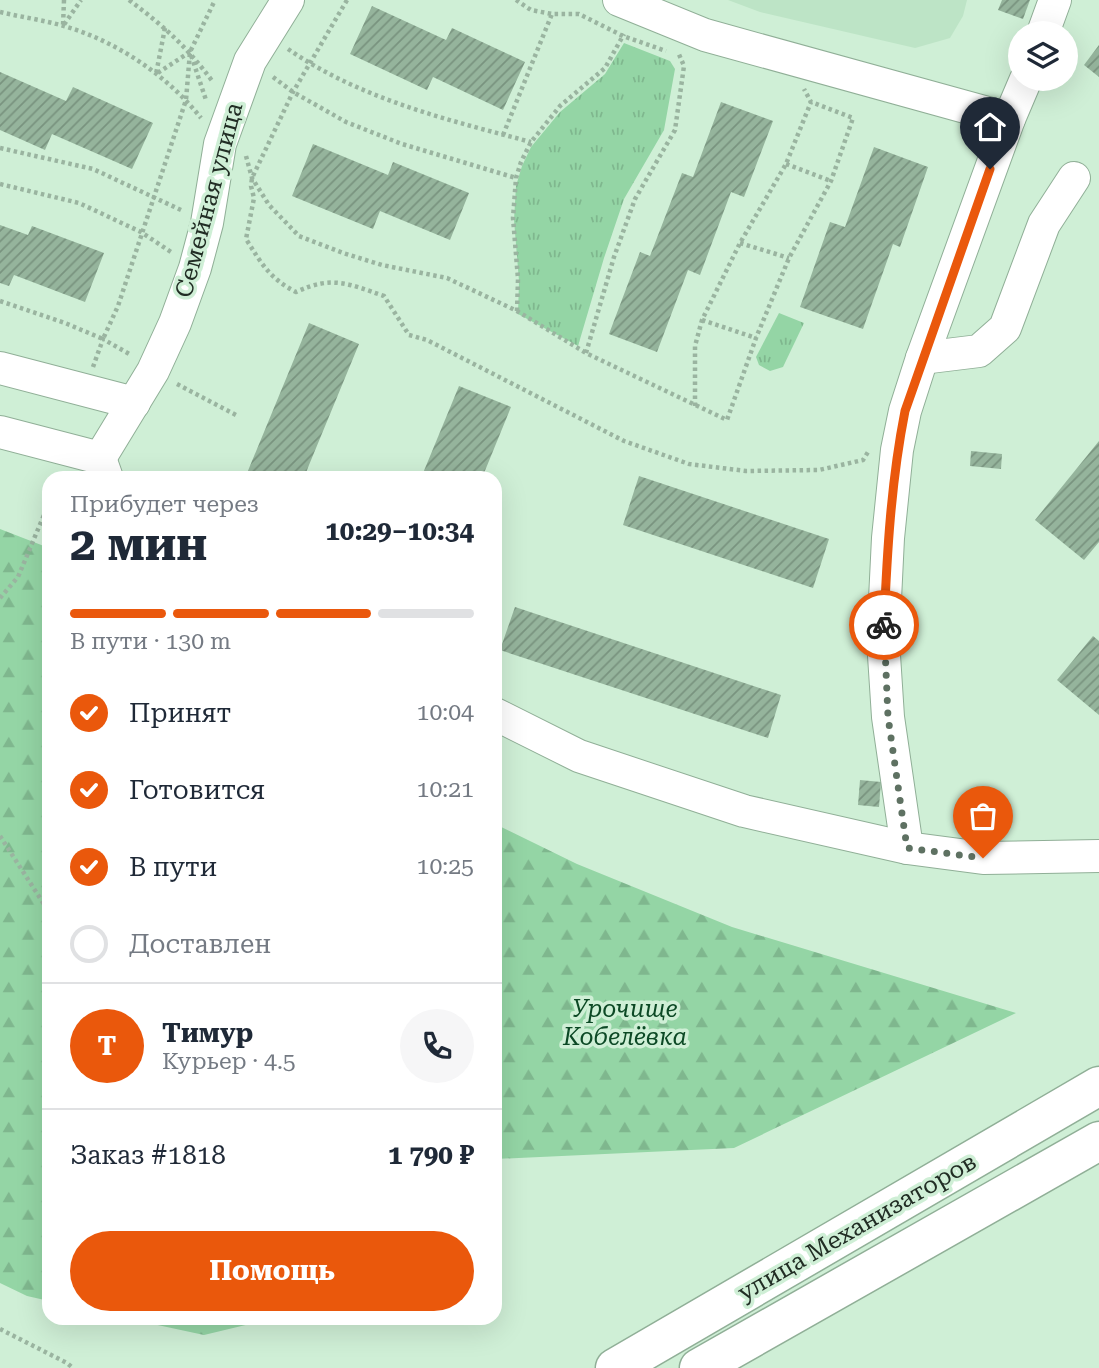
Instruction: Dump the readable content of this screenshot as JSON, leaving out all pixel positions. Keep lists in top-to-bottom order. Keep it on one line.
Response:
{"streets":{"main road":["улица Механизаторов"],"street":["Семейная улица"]},"parks":["Урочище Кобелёвка"],"page":{"heading":["2 мин","Прибудет через","10:29–10:34"],"panel":["Тимур","Курьер · 4.5","Заказ #1818","1 790 ₽"],"bar":"В пути · 130 m","list":[["Принят","10:04"],["Готовится","10:21"],["В пути","10:25"],"Доставлен"],"round":"Т","buttons":"Помощь"}}
